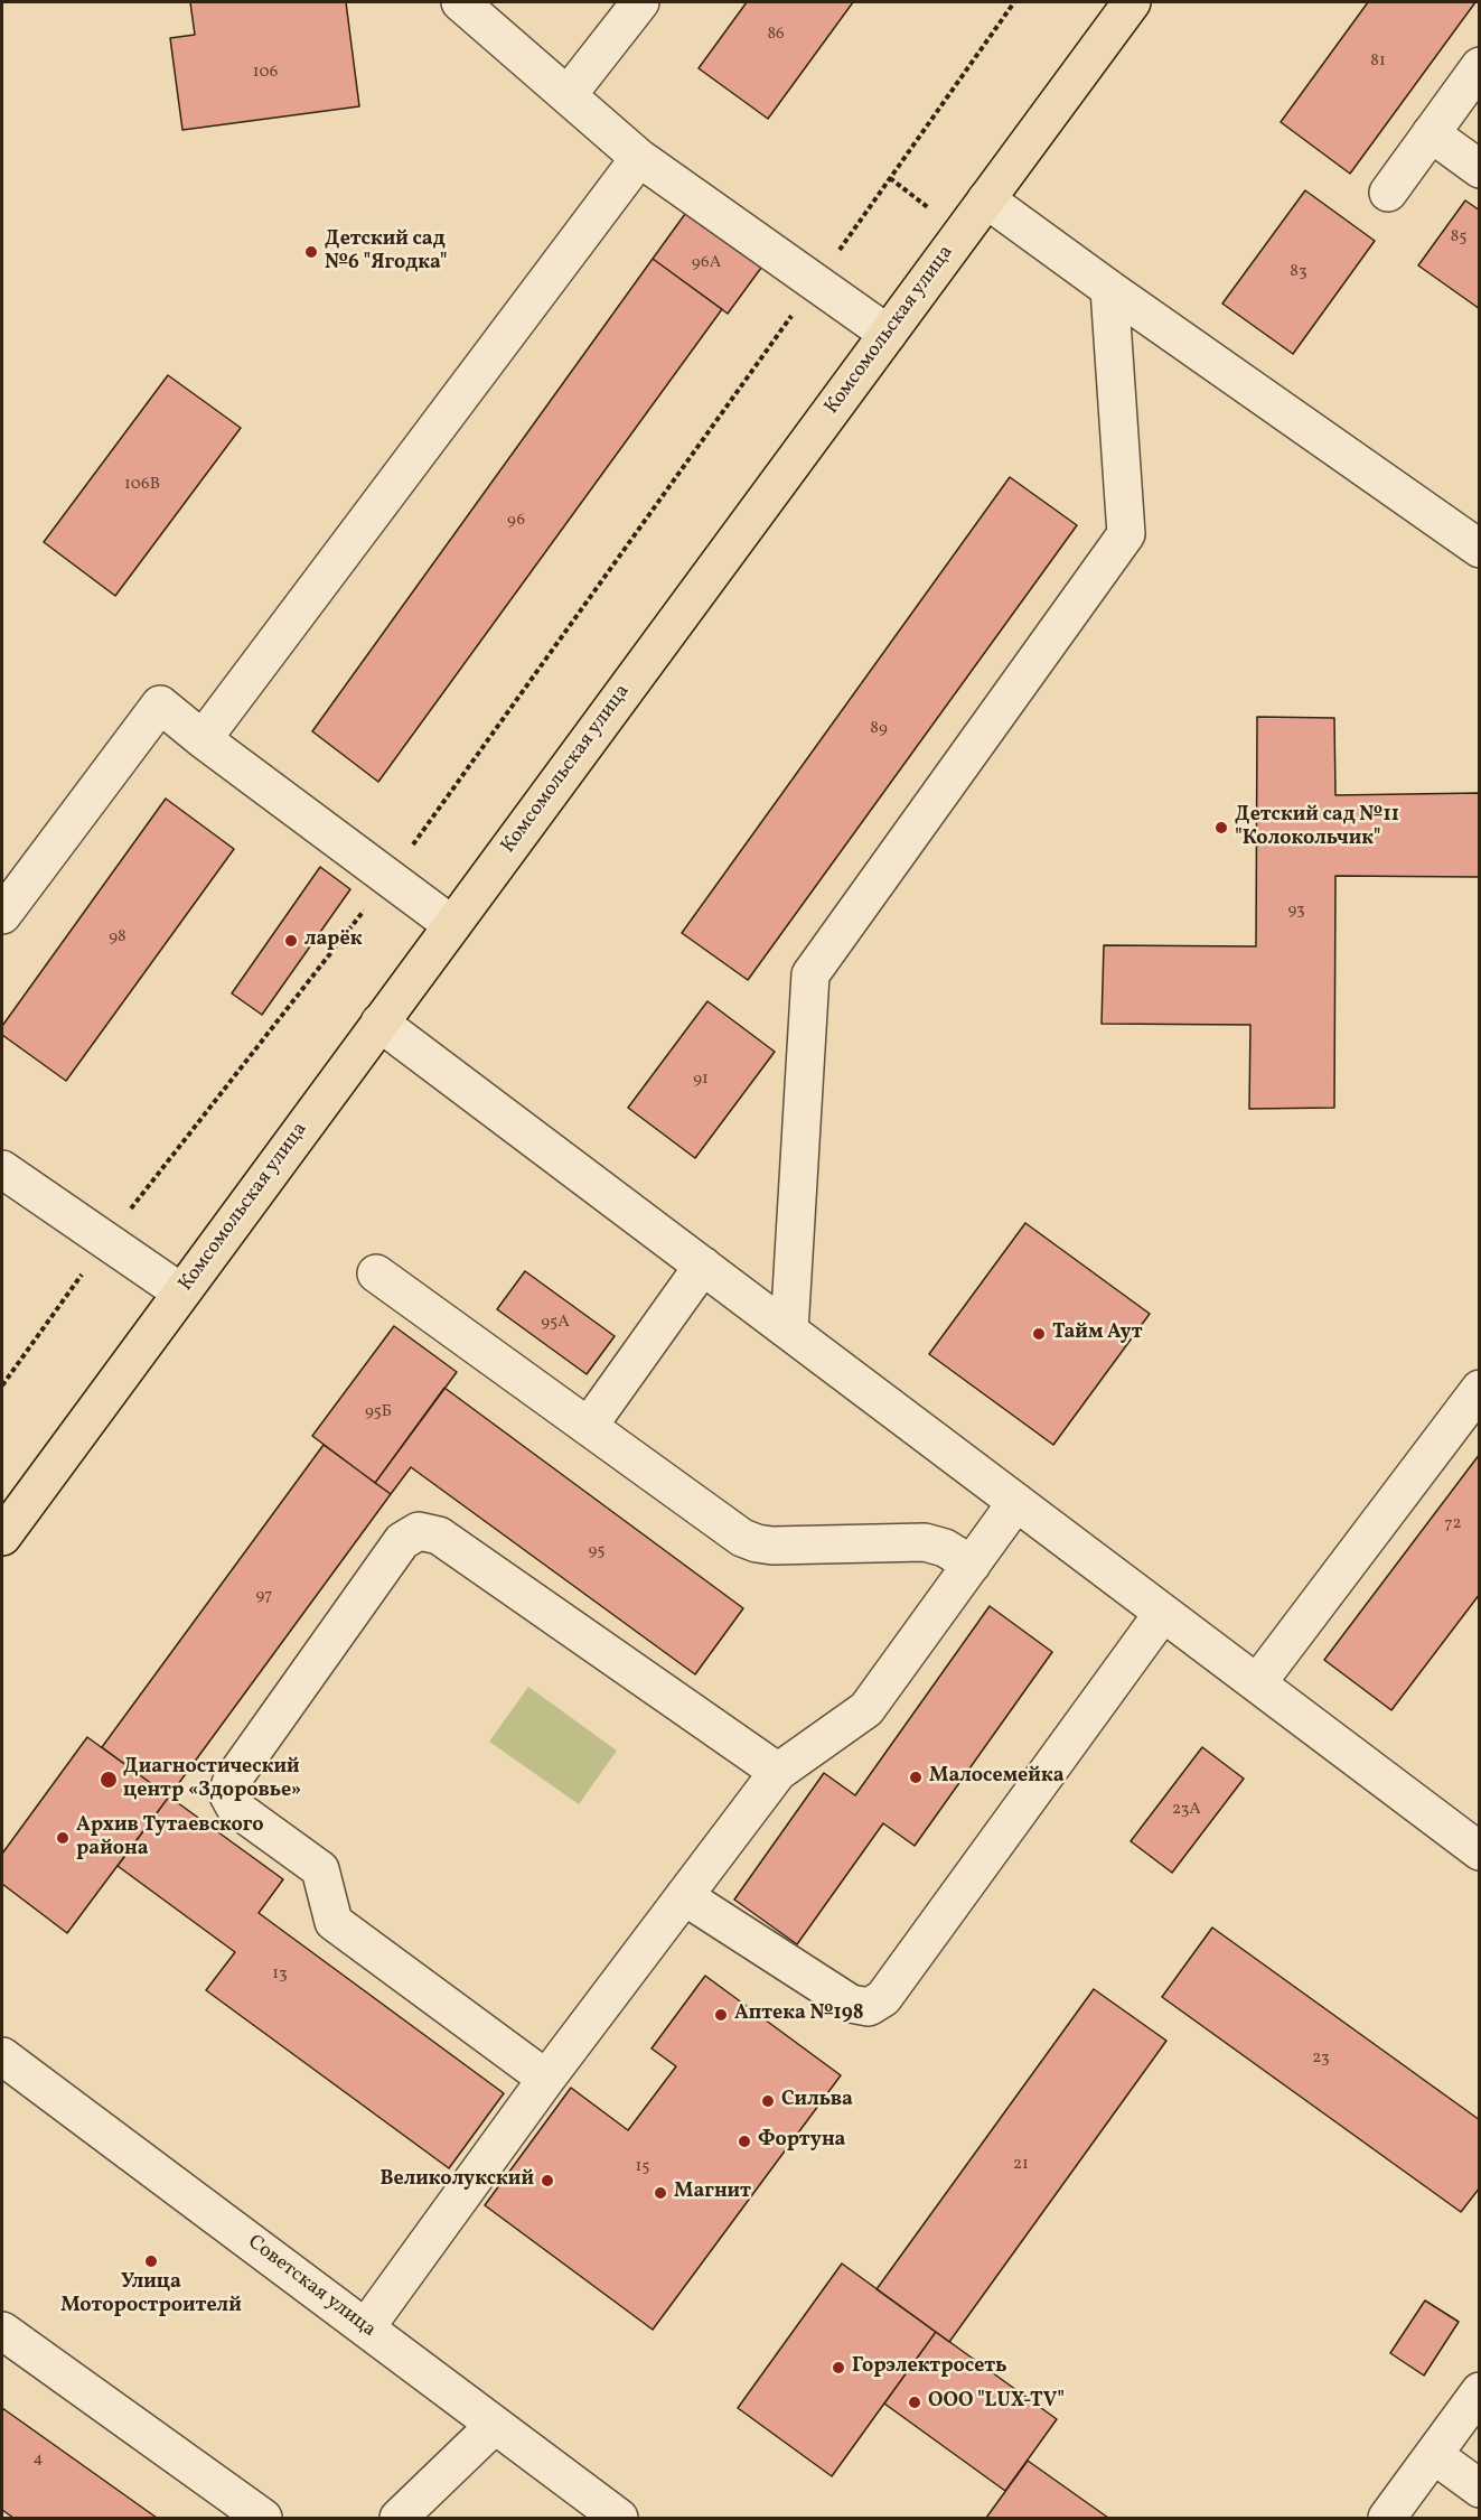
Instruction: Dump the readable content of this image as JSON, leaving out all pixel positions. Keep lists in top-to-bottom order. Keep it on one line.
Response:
{"streets":{"main road":["Комсомольская улица"],"street":["Советская улица"]},"places":["Детский сад №6 \"Ягодка\"","Детский сад №11 \"Колокольчик\"","ларёк","Тайм Аут","Малосемейка","Диагностический центр «Здоровье»","Архив Тутаевского района","Аптека №198","Сильва","Фортуна","Великолукский","Магнит","Улица Моторостроителй","Горэлектросеть","ООО \"LUX-TV\""],"house_numbers":["86","81","106","85","96А","83","106В","96","89","93","98","91","95А","95Б","72","95","97","23А","13","23","21","15","4"]}
